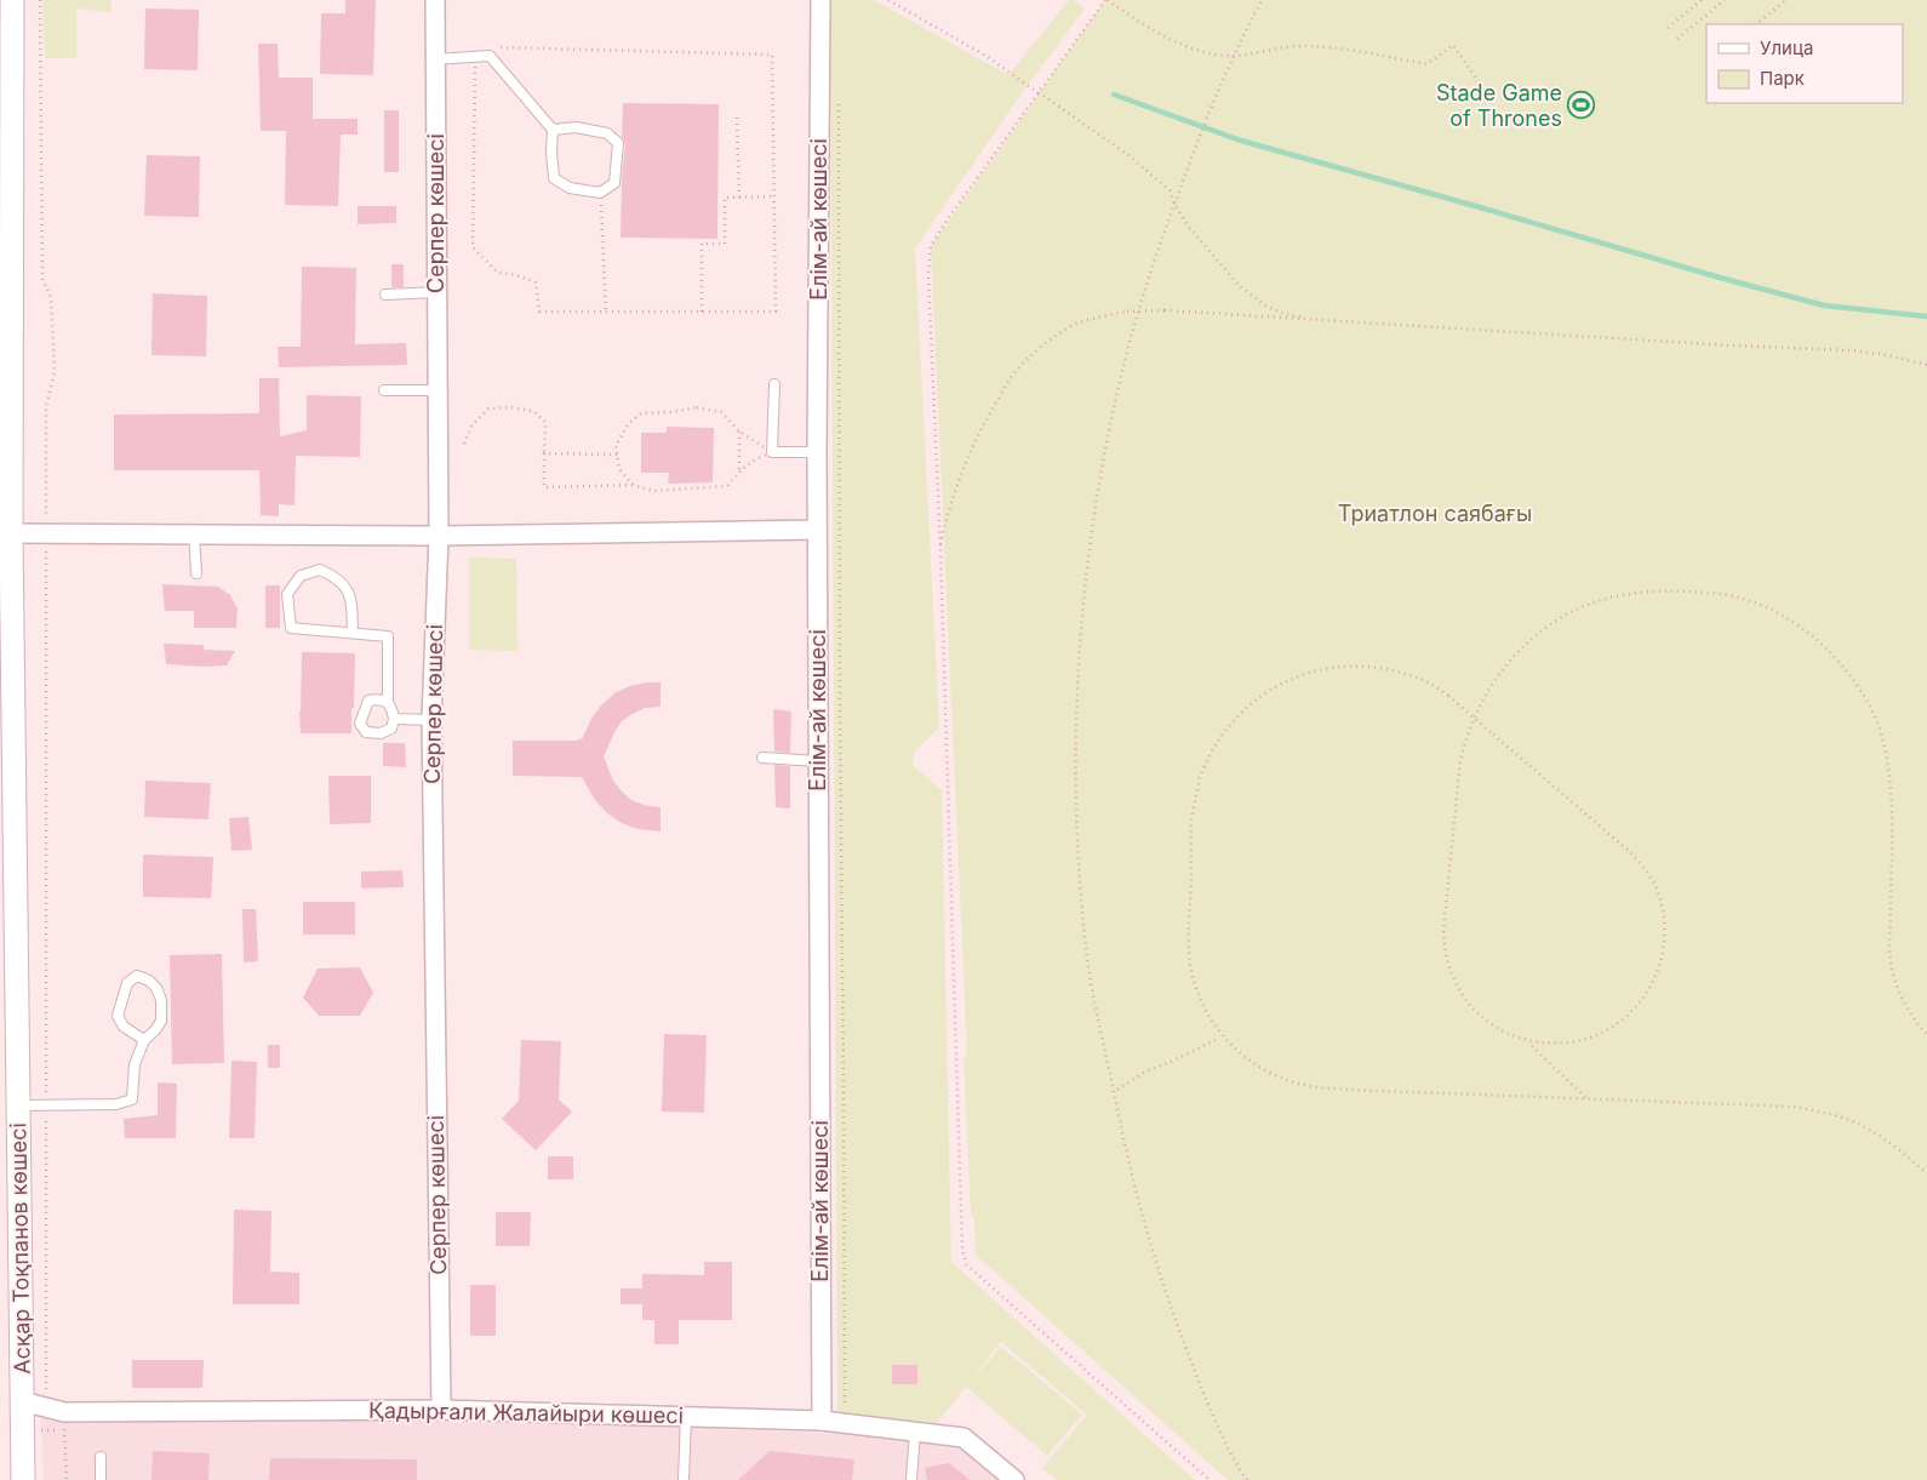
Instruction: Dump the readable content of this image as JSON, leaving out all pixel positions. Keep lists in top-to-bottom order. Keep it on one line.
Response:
{"streets":{"street":["Серпер көшесі","Елім-ай көшесі","Асқар Тоқпанов көшесі","Қадырғали Жалайыри көшесі"]},"crossings":[["Серпер көшесі","Қадырғали Жалайыри көшесі"],["Елім-ай көшесі","Қадырғали Жалайыри көшесі"],["Асқар Тоқпанов көшесі","Қадырғали Жалайыри көшесі"]],"parks":["Триатлон саябағы"],"places":{"sports":["Stade Game of Thrones"]},"legend":["Улица","Парк"]}
